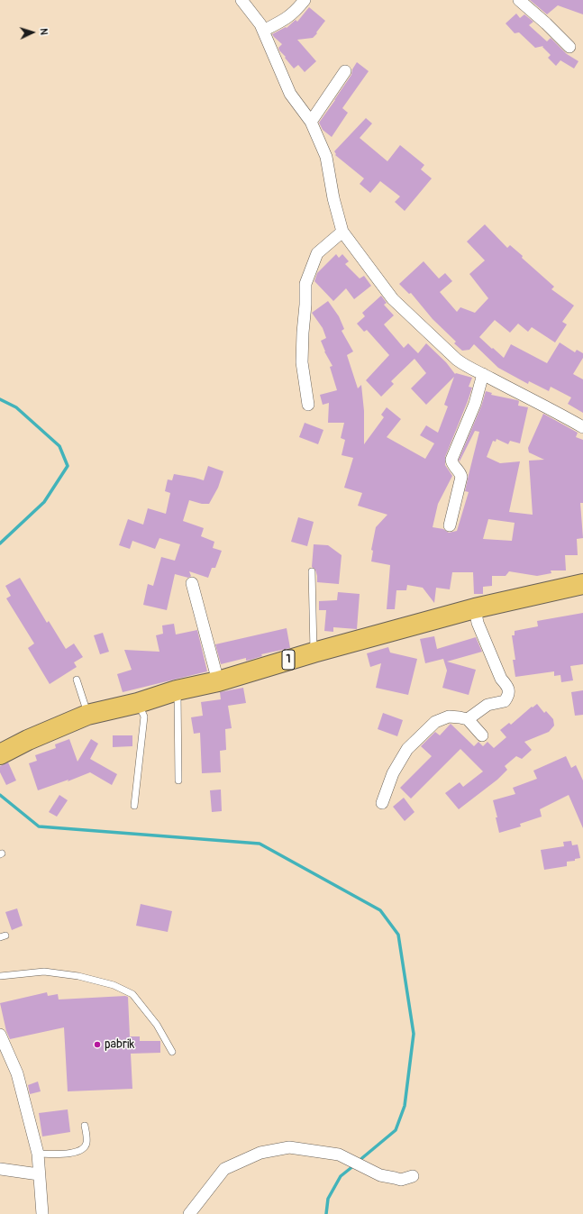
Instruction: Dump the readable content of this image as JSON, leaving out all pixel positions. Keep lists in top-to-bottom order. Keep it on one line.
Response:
{"streets":{"highway":["1"]},"places":["pabrik"],"north":"right"}
